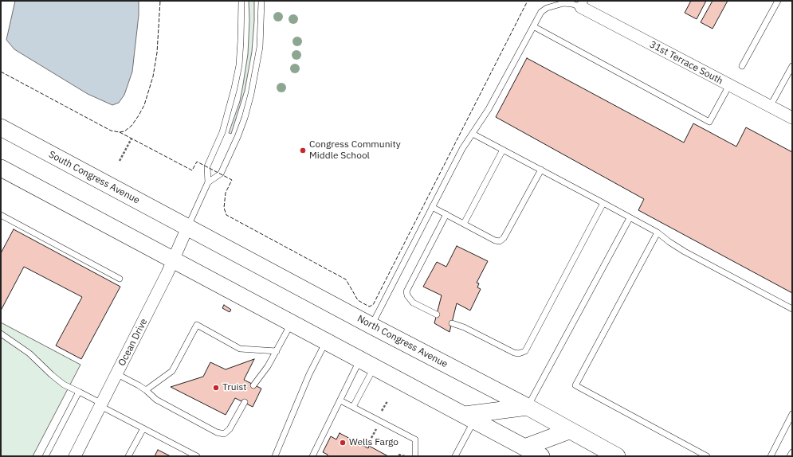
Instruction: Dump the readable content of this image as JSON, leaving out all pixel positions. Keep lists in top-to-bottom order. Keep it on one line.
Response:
{"streets":{"main road":["South Congress Avenue","North Congress Avenue"],"street":["31st Terrace South","Ocean Drive"]},"crossings":[["South Congress Avenue","North Congress Avenue"],["South Congress Avenue","Ocean Drive"],["North Congress Avenue","Ocean Drive"]],"places":["Congress Community Middle School","Truist","Wells Fargo"]}
